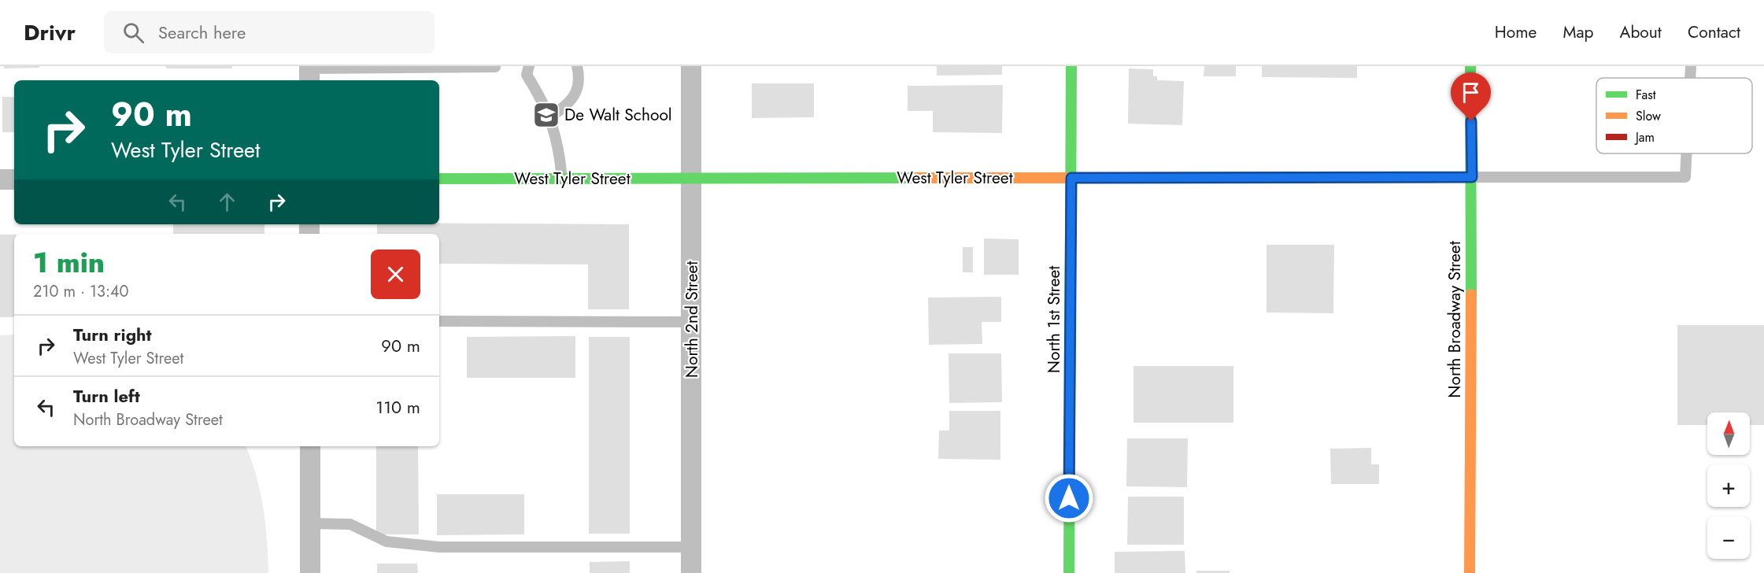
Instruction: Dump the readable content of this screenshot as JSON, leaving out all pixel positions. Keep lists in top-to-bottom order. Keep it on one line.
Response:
{"streets":{"street":["West Tyler Street","North 2nd Street","North 1st Street","North Broadway Street"]},"crossings":[["West Tyler Street","North 2nd Street"],["West Tyler Street","North 1st Street"],["West Tyler Street","North Broadway Street"]],"places":{"school or university":["De Walt School"]},"legend":["Fast","Slow","Jam"],"north":"top","page":{"header":"Drivr","search":"Search here","nav":["Home","Map","About","Contact"],"turn":["90 m","West Tyler Street"],"heading":["1 min","210 m · 13:40"],"list":[{"name":"Turn right","note":"West Tyler Street","value":"90 m"},{"name":"Turn left","note":"North Broadway Street","value":"110 m"}],"map_buttons":["+","−"]}}
